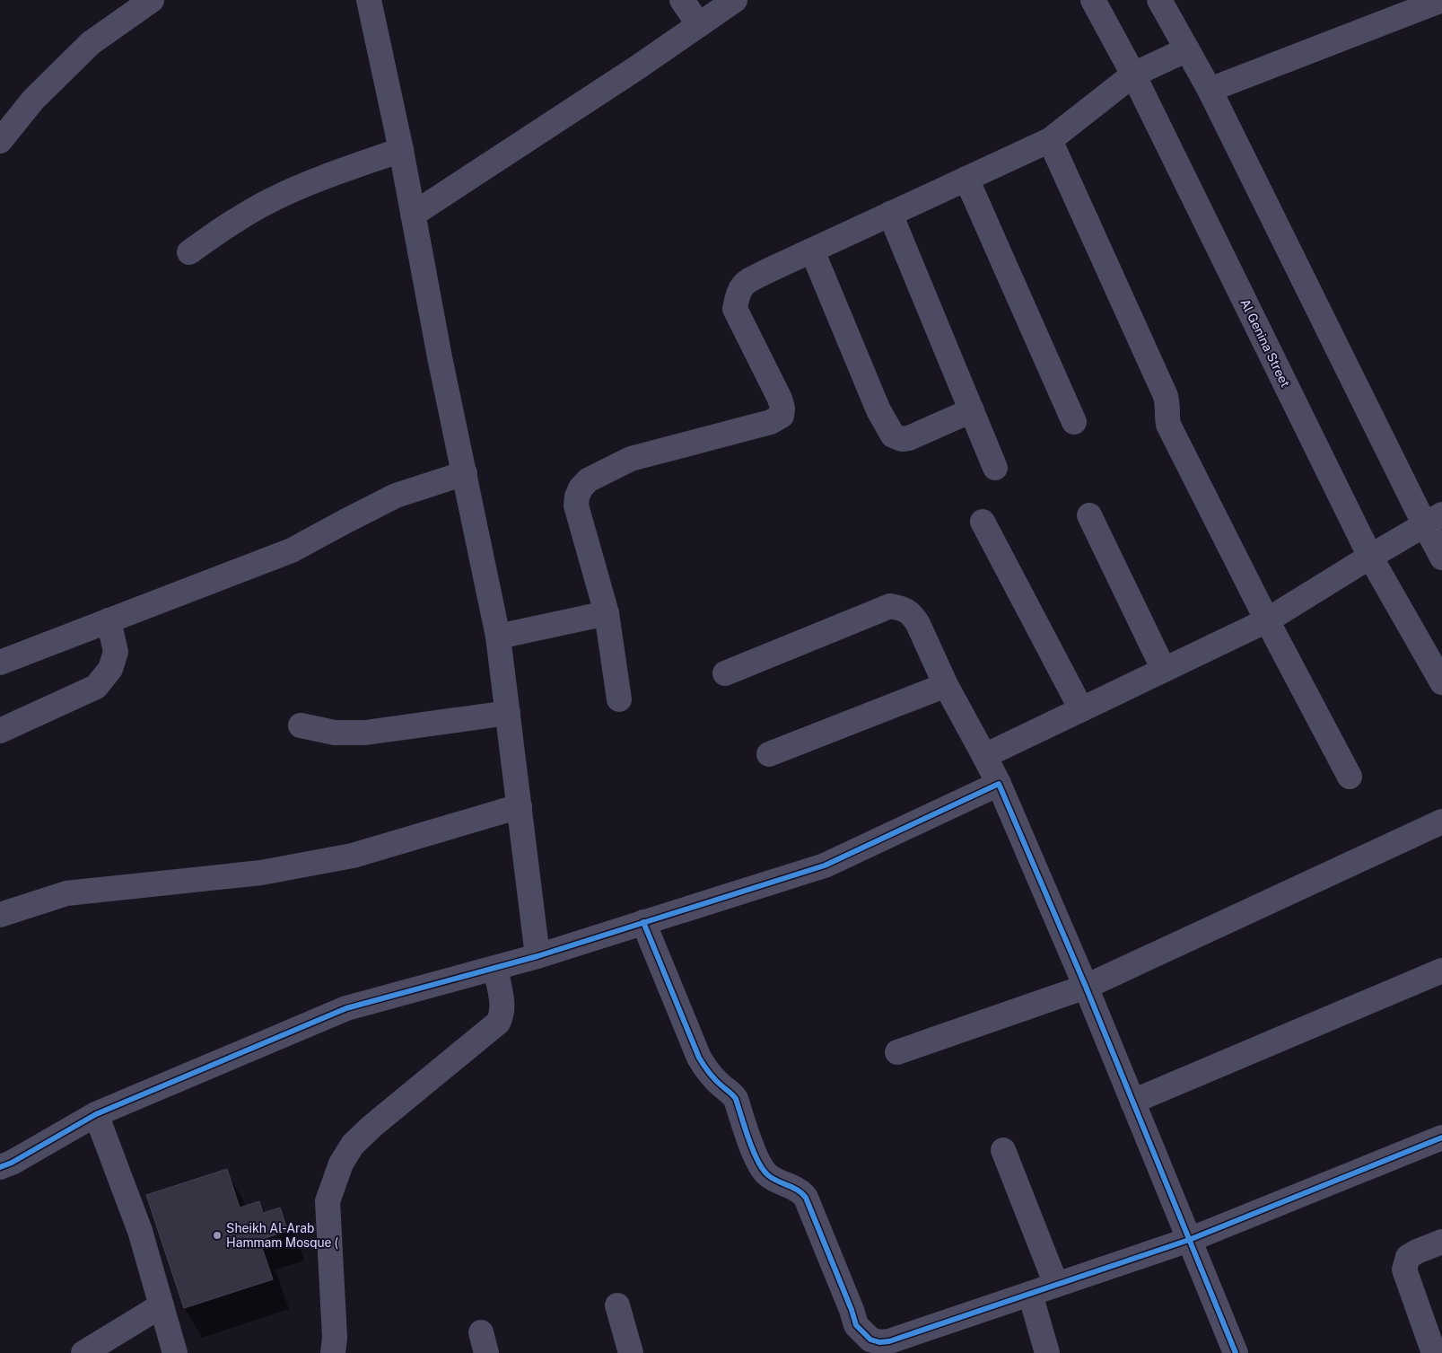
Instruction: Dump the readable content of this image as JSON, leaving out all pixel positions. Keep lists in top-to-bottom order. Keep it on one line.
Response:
{"streets":{"street":["Al Genina Street"]},"places":["Sheikh Al-Arab Hammam Mosque ("]}
